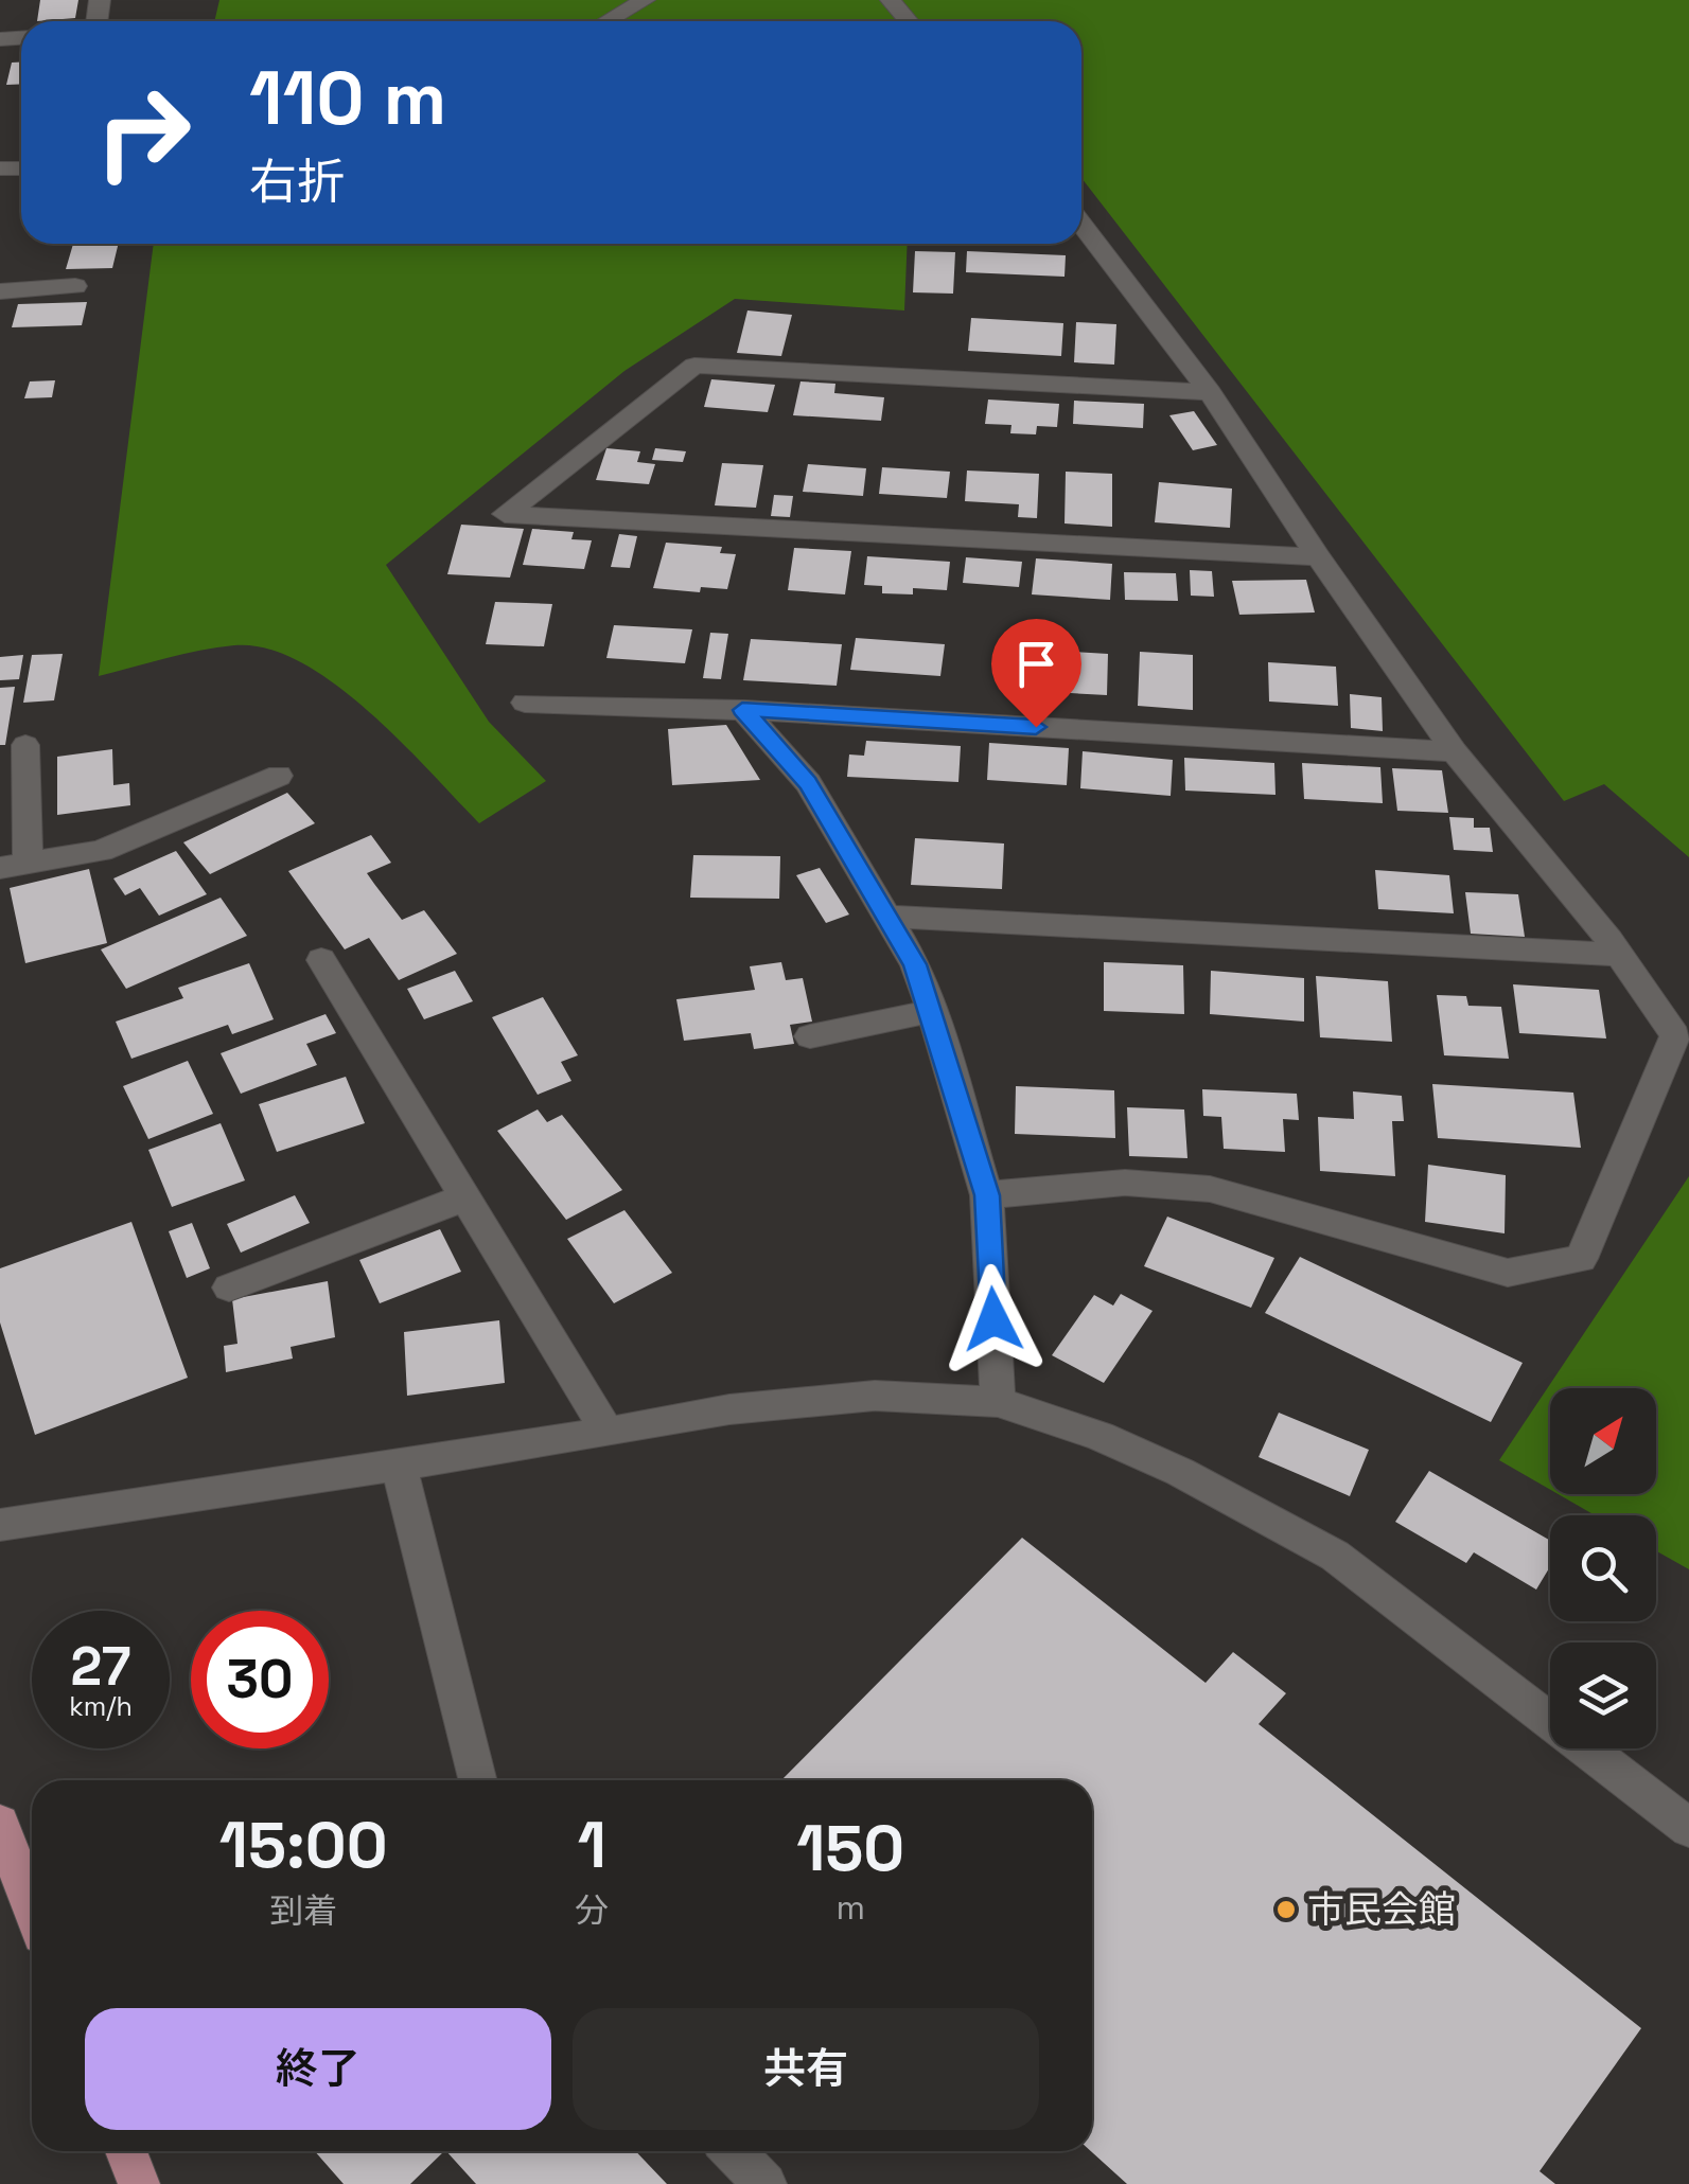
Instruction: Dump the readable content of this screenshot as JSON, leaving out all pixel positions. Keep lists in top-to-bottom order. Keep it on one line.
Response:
{"places":["市民会館"],"north":"top right","page":{"turn":["110 m","右折"],"speed":"27 km/h","limit":"30","eta":["15:00","到着","1","分","150","m"],"buttons":["終了","共有"]}}
